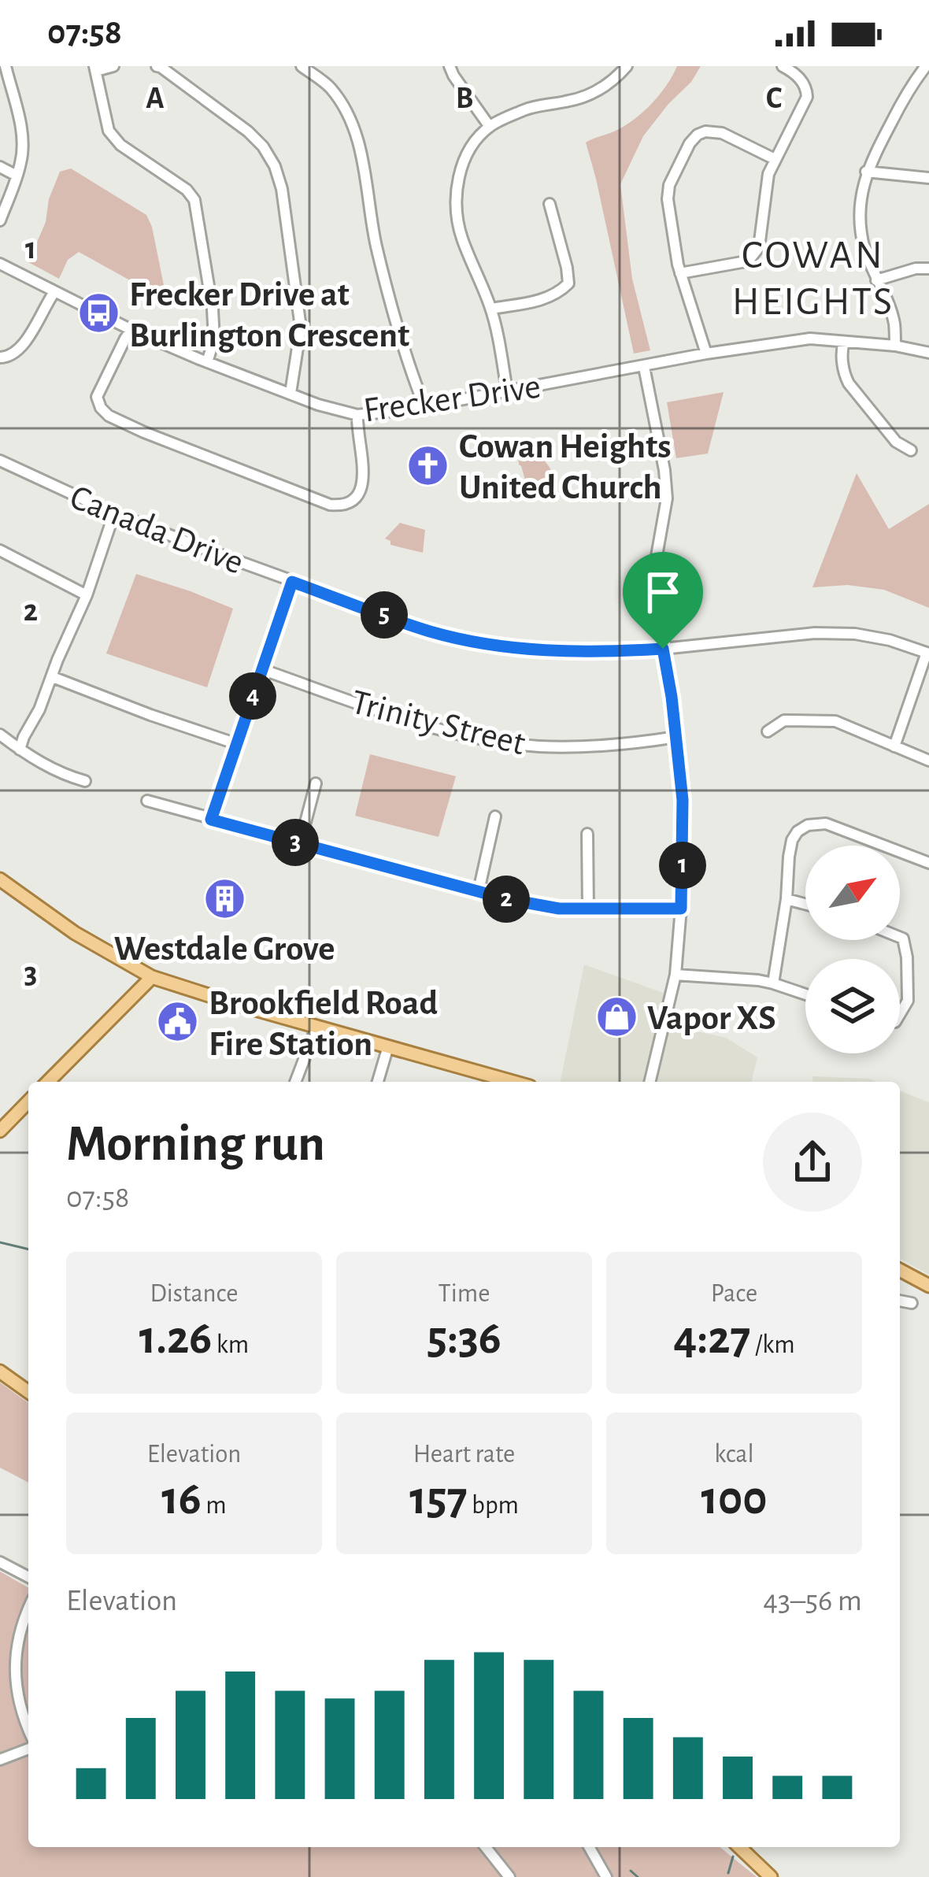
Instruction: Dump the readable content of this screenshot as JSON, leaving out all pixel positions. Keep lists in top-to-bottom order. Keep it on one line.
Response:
{"streets":{"street":["Frecker Drive","Canada Drive","Trinity Street"]},"districts":["COWAN HEIGHTS"],"places":{"bus stop":["Frecker Drive at Burlington Crescent"],"church":["Cowan Heights United Church"],"building":["Westdale Grove"],"shop":["Vapor XS"],"public building":["Brookfield Road Fire Station"]},"north":"top right","page":{"status":"07:58","pins":["5","4","3","1","2"],"heading":["Morning run","07:58"],"stats":[["Distance","1.26 km"],["Time","5:36"],["Pace","4:27 /km"],["Elevation","16 m"],["Heart rate","157 bpm"],["kcal","100"]],"chart":["Elevation","43–56 m"]},"grid":{"columns":["A","B","C"],"rows":["1","2","3"]}}
